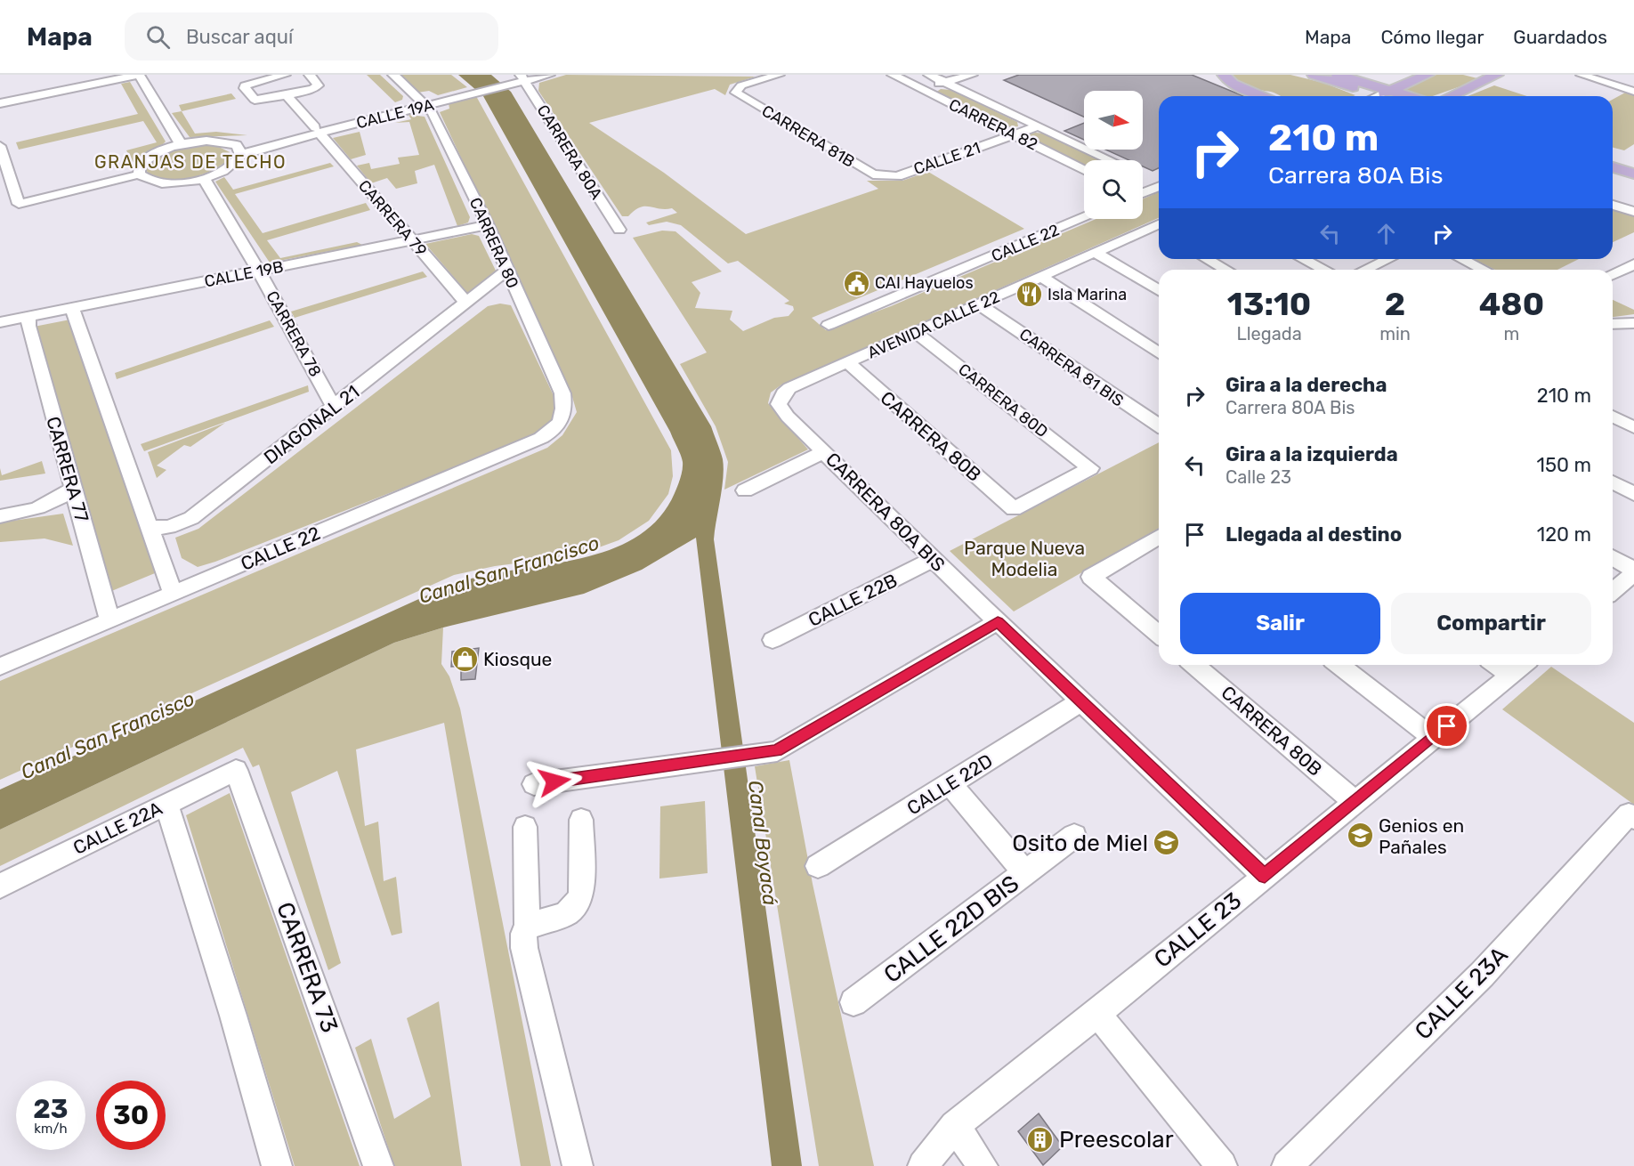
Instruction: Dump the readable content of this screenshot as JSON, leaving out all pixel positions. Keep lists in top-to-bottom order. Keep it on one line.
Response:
{"streets":{"street":["CALLE 19A","CARRERA 82","CARRERA 81B","CARRERA 80A","CALLE 21","CARRERA 79","CARRERA 80","CALLE 22","CALLE 19B","AVENIDA CALLE 22","CARRERA 78","CARRERA 81 BIS","CARRERA 80D","DIAGONAL 21","CARRERA 80B","CARRERA 77","CARRERA 80A BIS","CALLE 22B","CALLE 22D","CALLE 22A","CALLE 22D BIS","CALLE 23","CARRERA 73","CALLE 23A"]},"crossings":[["CALLE 19A","CARRERA 80A"],["CALLE 19A","CARRERA 79"],["CALLE 19A","CARRERA 80"],["CARRERA 82","CALLE 21"],["CARRERA 81B","CALLE 21"],["CARRERA 79","CALLE 19B"],["CARRERA 79","DIAGONAL 21"],["CARRERA 80","CALLE 22"],["CARRERA 80","CALLE 19B"],["CARRERA 80","DIAGONAL 21"],["CALLE 22","CARRERA 77"],["CALLE 19B","CARRERA 78"],["CALLE 19B","CARRERA 77"],["AVENIDA CALLE 22","CARRERA 81 BIS"],["AVENIDA CALLE 22","CARRERA 80D"],["AVENIDA CALLE 22","CARRERA 80B"],["AVENIDA CALLE 22","CARRERA 80A BIS"],["CARRERA 78","DIAGONAL 21"],["CARRERA 80D","CARRERA 80B"],["CARRERA 80B","CALLE 23"],["CARRERA 80A BIS","CALLE 22B"],["CARRERA 80A BIS","CALLE 22D"],["CARRERA 80A BIS","CALLE 23"],["CALLE 22A","CARRERA 73"]],"districts":["GRANJAS DE TECHO"],"water":["Canal San Francisco","Canal Boyacá"],"parks":["Parque Nueva Modelia"],"places":{"public building":["CAI Hayuelos"],"restaurant":["Isla Marina"],"shop":["Kiosque"],"school or university":["Genios en Pañales","Osito de Miel"],"building":["Preescolar"]},"north":"right","page":{"header":"Mapa","search":"Buscar aquí","nav":["Mapa","Cómo llegar","Guardados"],"turn":["210 m","Carrera 80A Bis"],"eta":["13:10","Llegada","2","min","480","m"],"list":[{"name":"Gira a la derecha","note":"Carrera 80A Bis","value":"210 m"},{"name":"Gira a la izquierda","note":"Calle 23","value":"150 m"},{"name":"Llegada al destino","value":"120 m"}],"buttons":["Salir","Compartir"],"speed":"23 km/h","limit":"30"}}
